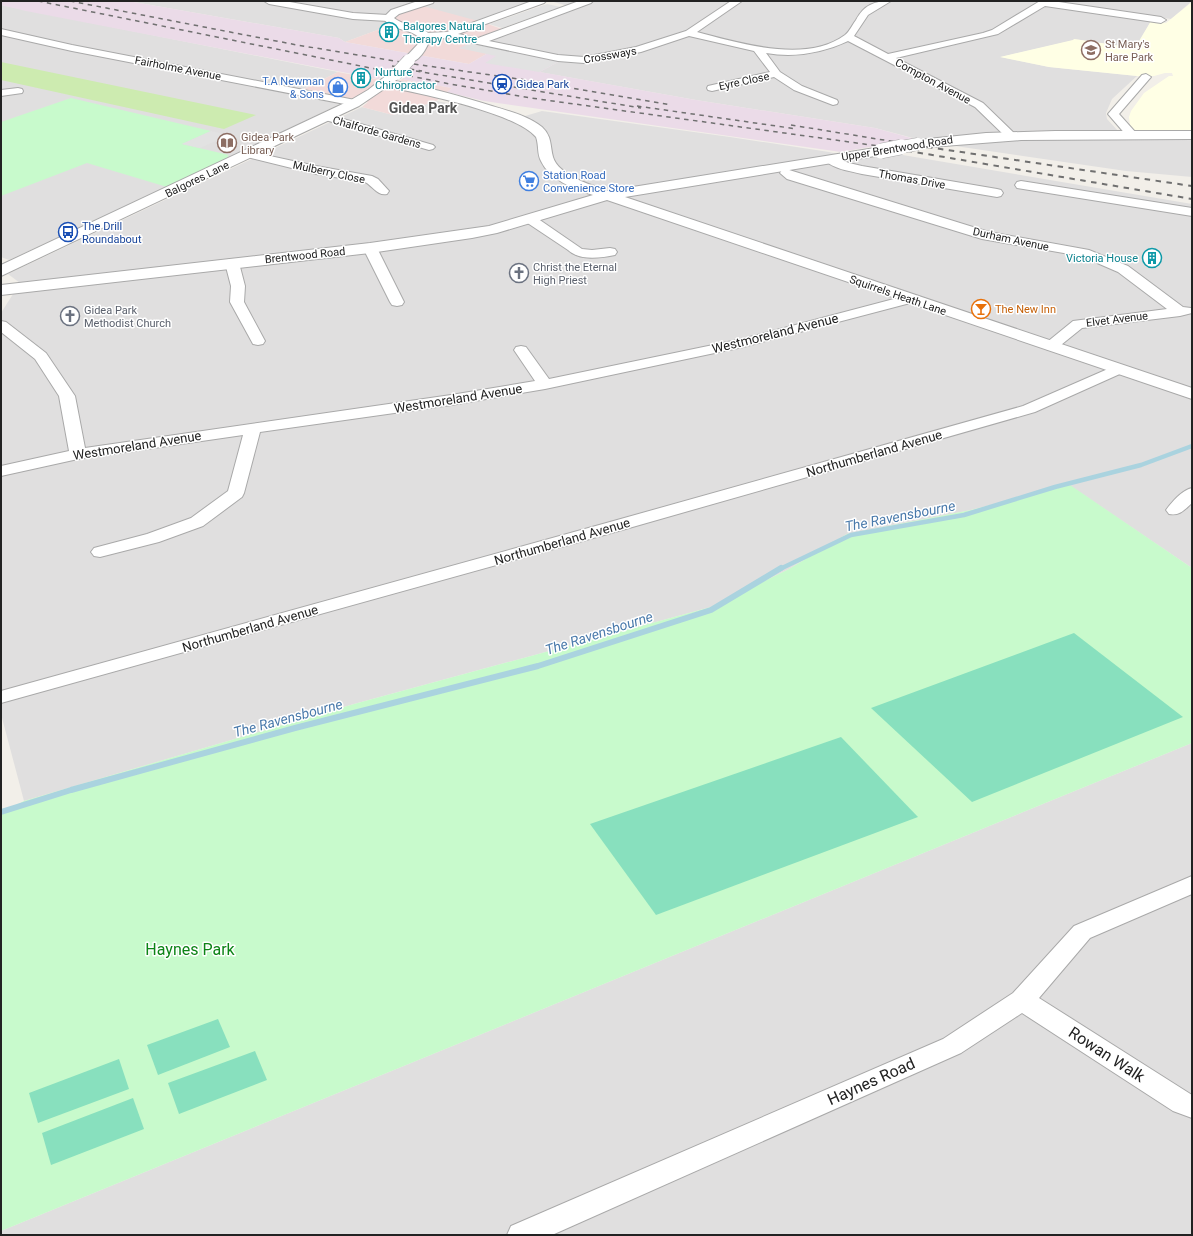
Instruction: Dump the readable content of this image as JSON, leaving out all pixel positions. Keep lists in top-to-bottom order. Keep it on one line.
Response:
{"streets":{"street":["Crossways","Fairholme Avenue","Eyre Close","Compton Avenue","Chalforde Gardens","Upper Brentwood Road","Mulberry Close","Balgores Lane","Thomas Drive","Durham Avenue","Brentwood Road","Squirrels Heath Lane","Elvet Avenue","Westmoreland Avenue","Northumberland Avenue","Rowan Walk","Haynes Road"]},"crossings":[["Crossways","Balgores Lane"],["Fairholme Avenue","Balgores Lane"],["Compton Avenue","Upper Brentwood Road"],["Chalforde Gardens","Balgores Lane"],["Upper Brentwood Road","Thomas Drive"],["Upper Brentwood Road","Brentwood Road"],["Upper Brentwood Road","Squirrels Heath Lane"],["Mulberry Close","Balgores Lane"],["Balgores Lane","Squirrels Heath Lane"],["Durham Avenue","Elvet Avenue"],["Brentwood Road","Squirrels Heath Lane"],["Squirrels Heath Lane","Elvet Avenue"],["Squirrels Heath Lane","Westmoreland Avenue"],["Squirrels Heath Lane","Northumberland Avenue"],["Rowan Walk","Haynes Road"]],"districts":["Gidea Park"],"water":["The Ravensbourne"],"parks":["Haynes Park"],"places":{"building":["Balgores Natural Therapy Centre","Nurture Chiropractor","Victoria House"],"school or university":["St Mary's Hare Park"],"station":["Gidea Park"],"shop":["T.A Newman & Sons"],"library":["Gidea Park Library"],"supermarket":["Station Road Convenience Store"],"bus stop":["The Drill Roundabout"],"church":["Christ the Eternal High Priest","Gidea Park Methodist Church"],"bar":["The New Inn"]}}
